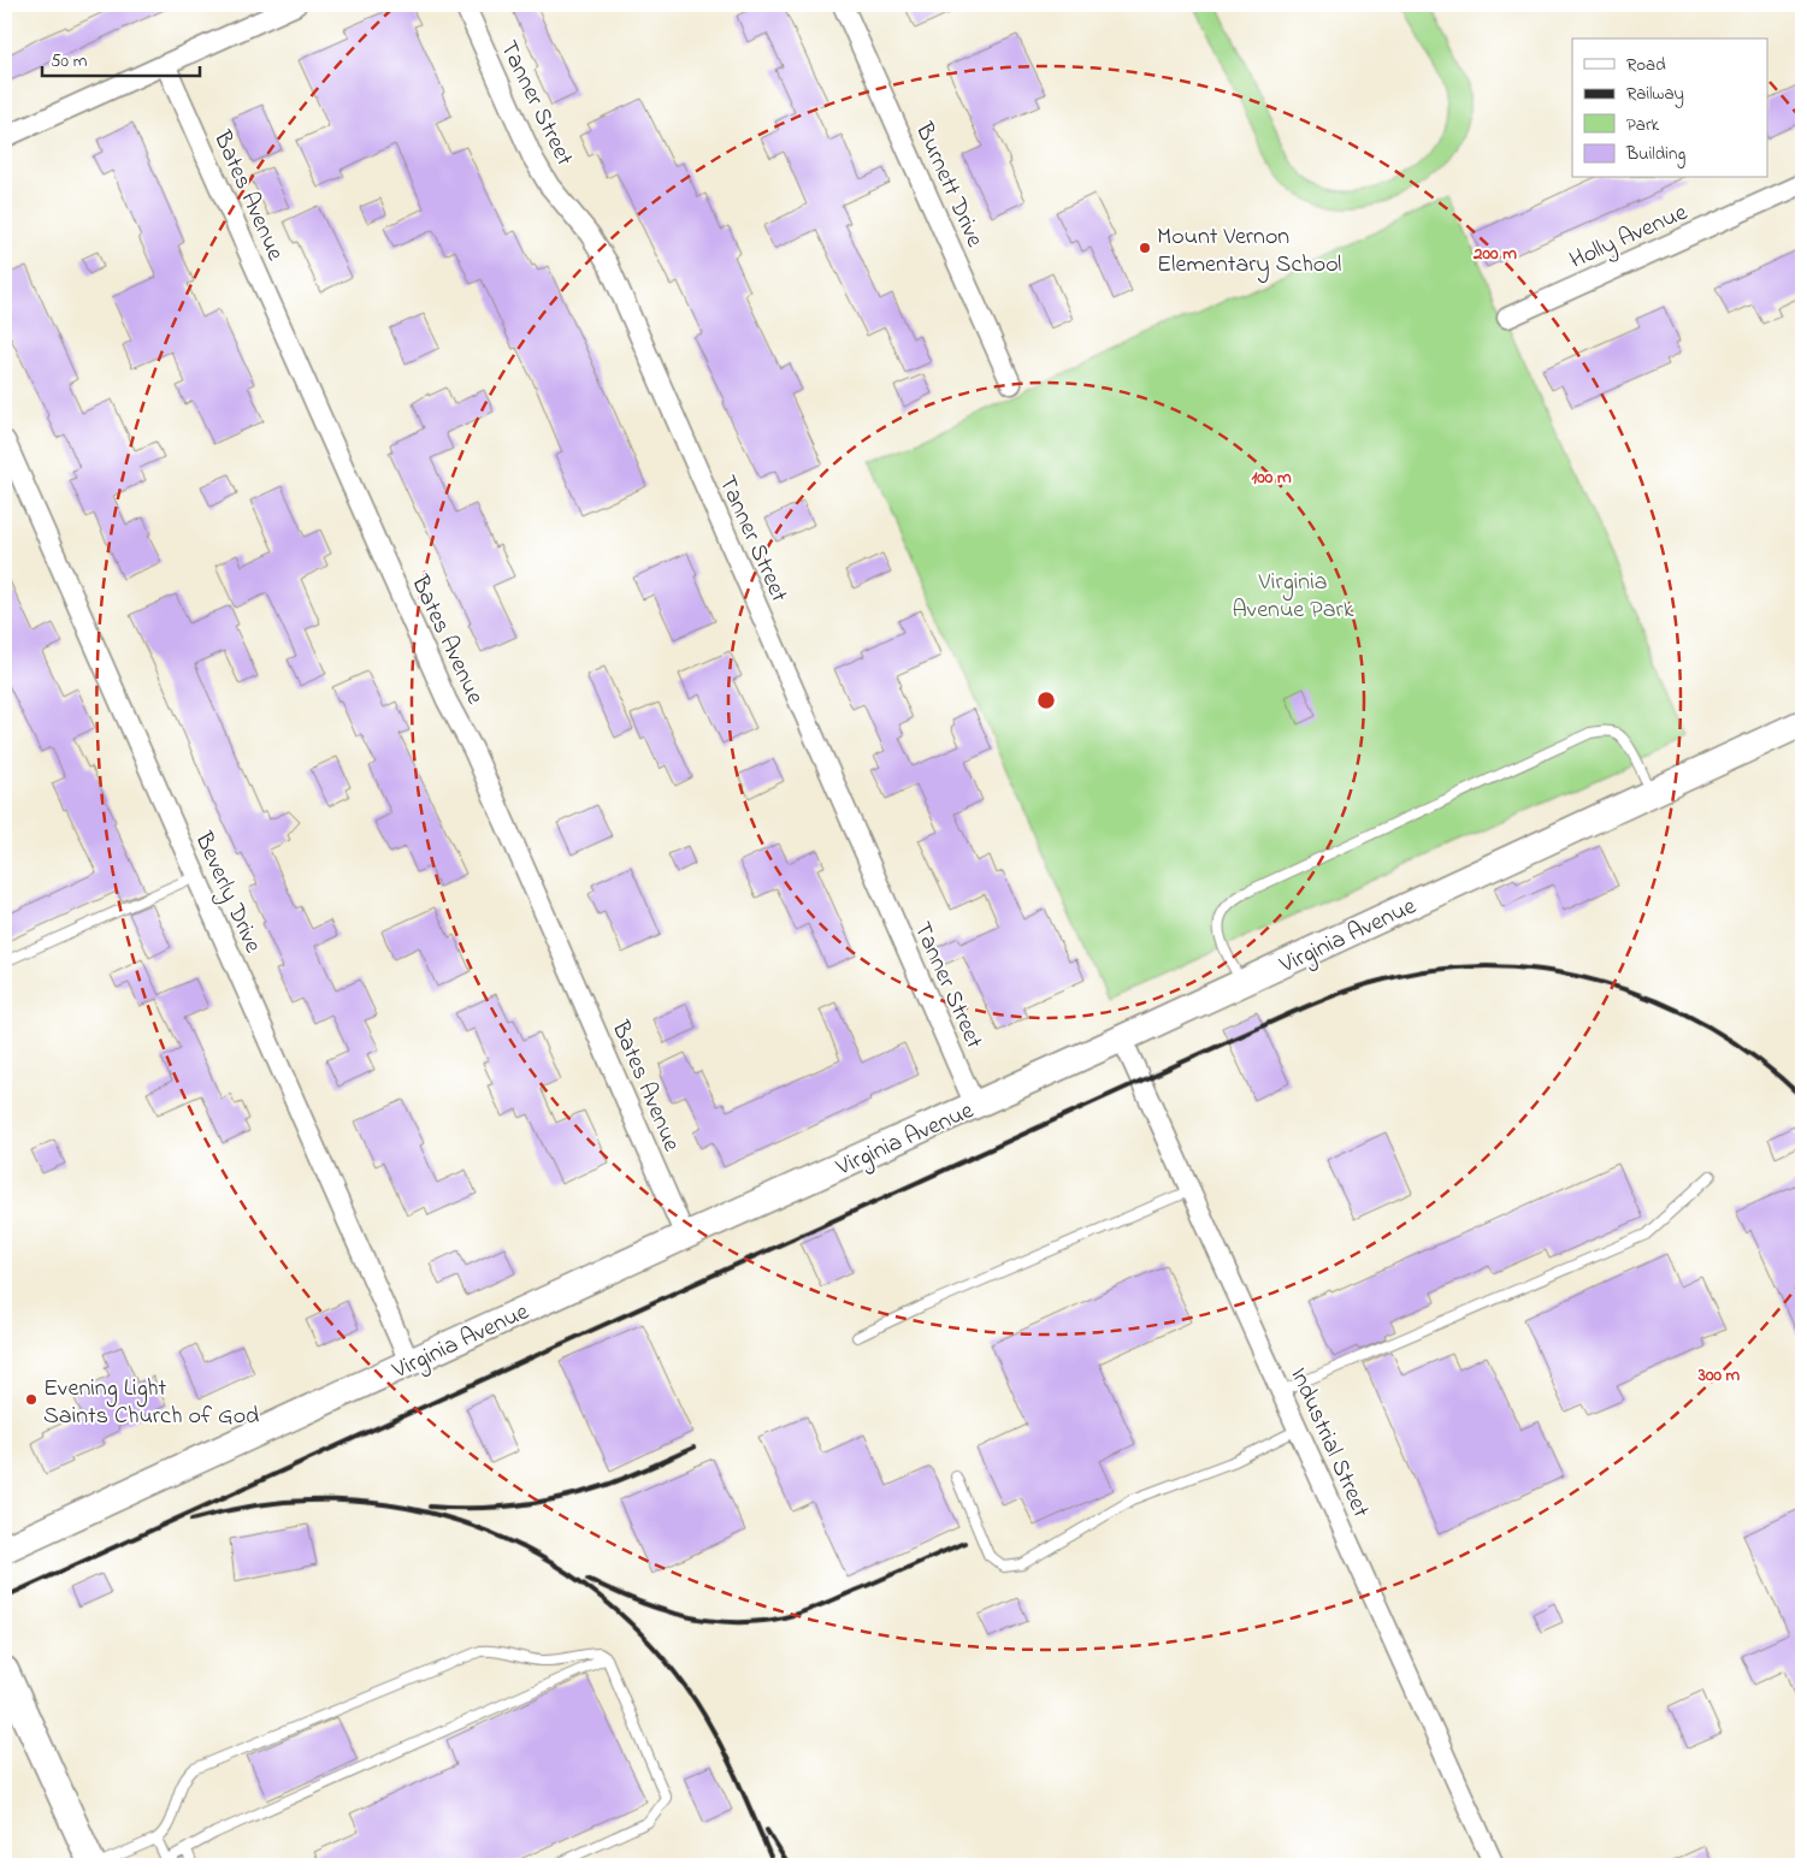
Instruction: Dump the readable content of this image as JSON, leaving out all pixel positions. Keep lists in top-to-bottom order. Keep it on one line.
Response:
{"streets":{"street":["Tanner Street","Burnett Drive","Bates Avenue","Holly Avenue","Beverly Drive","Virginia Avenue","Industrial Street"]},"crossings":[["Tanner Street","Virginia Avenue"],["Bates Avenue","Virginia Avenue"],["Beverly Drive","Virginia Avenue"],["Virginia Avenue","Industrial Street"]],"parks":["Virginia Avenue Park"],"places":["Mount Vernon Elementary School","Evening Light Saints Church of God"],"legend":["Road","Railway","Park","Building"],"scale_bar":"50 m","rings":["200 m","100 m","300 m"]}
